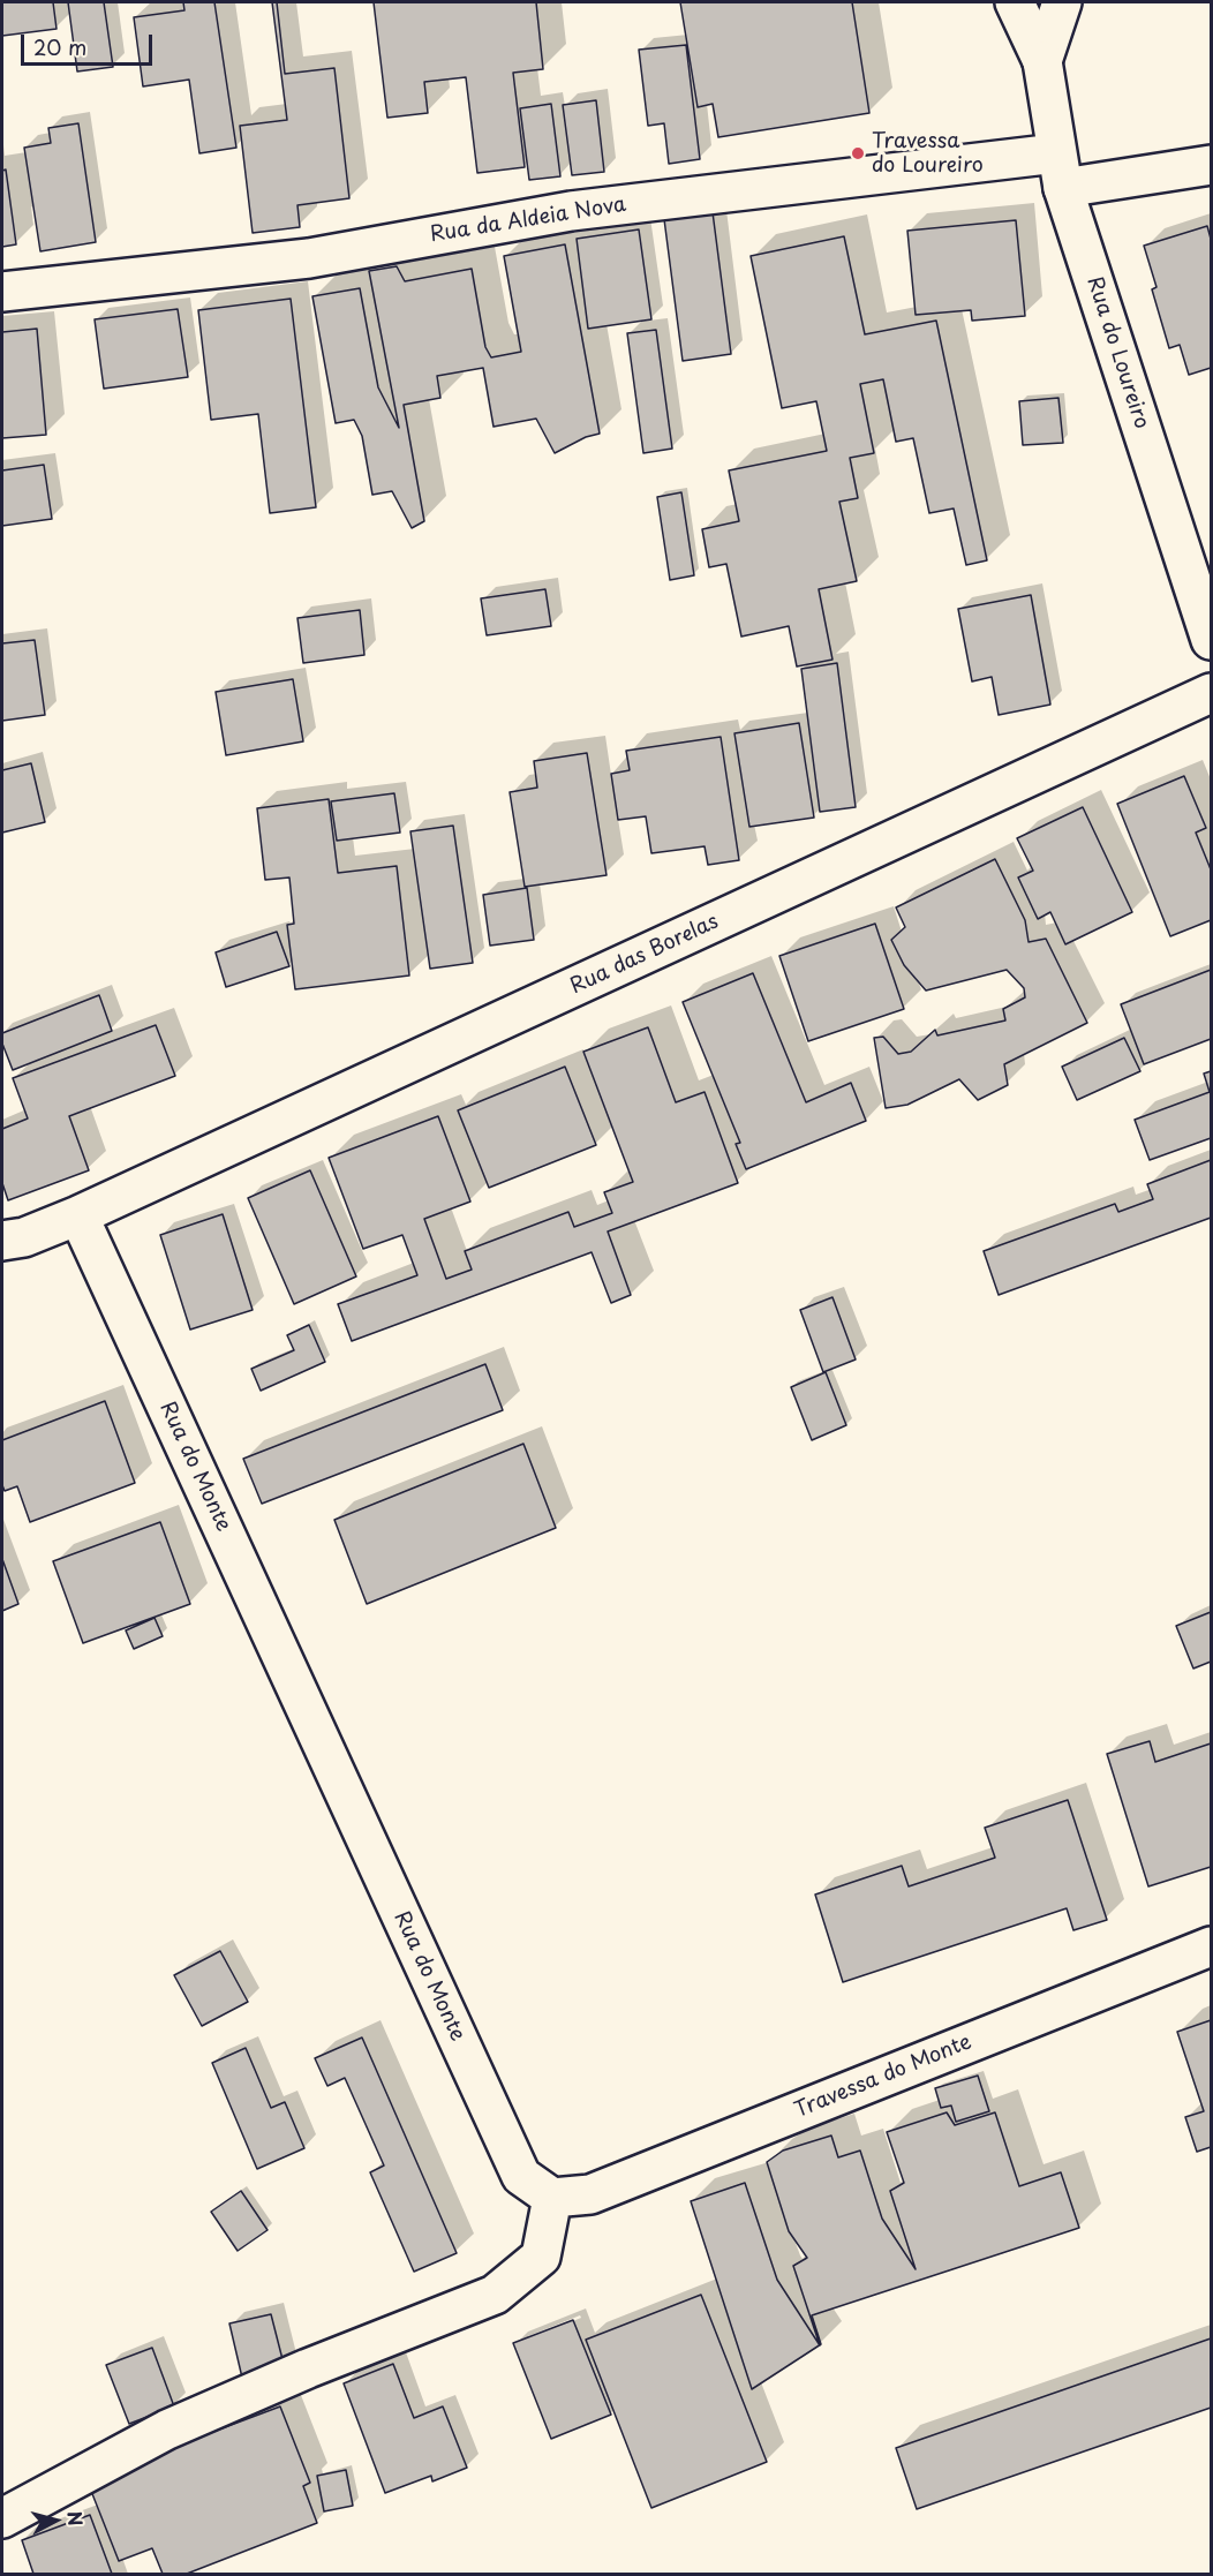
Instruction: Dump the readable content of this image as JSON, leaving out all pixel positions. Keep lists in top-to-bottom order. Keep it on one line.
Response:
{"streets":{"street":["Rua da Aldeia Nova","Rua do Loureiro","Rua das Borelas","Rua do Monte","Travessa do Monte"]},"crossings":[["Rua da Aldeia Nova","Rua do Loureiro"],["Rua das Borelas","Rua do Monte"],["Rua do Monte","Travessa do Monte"]],"places":["Travessa do Loureiro"],"scale_bar":"20 m","north":"right"}
